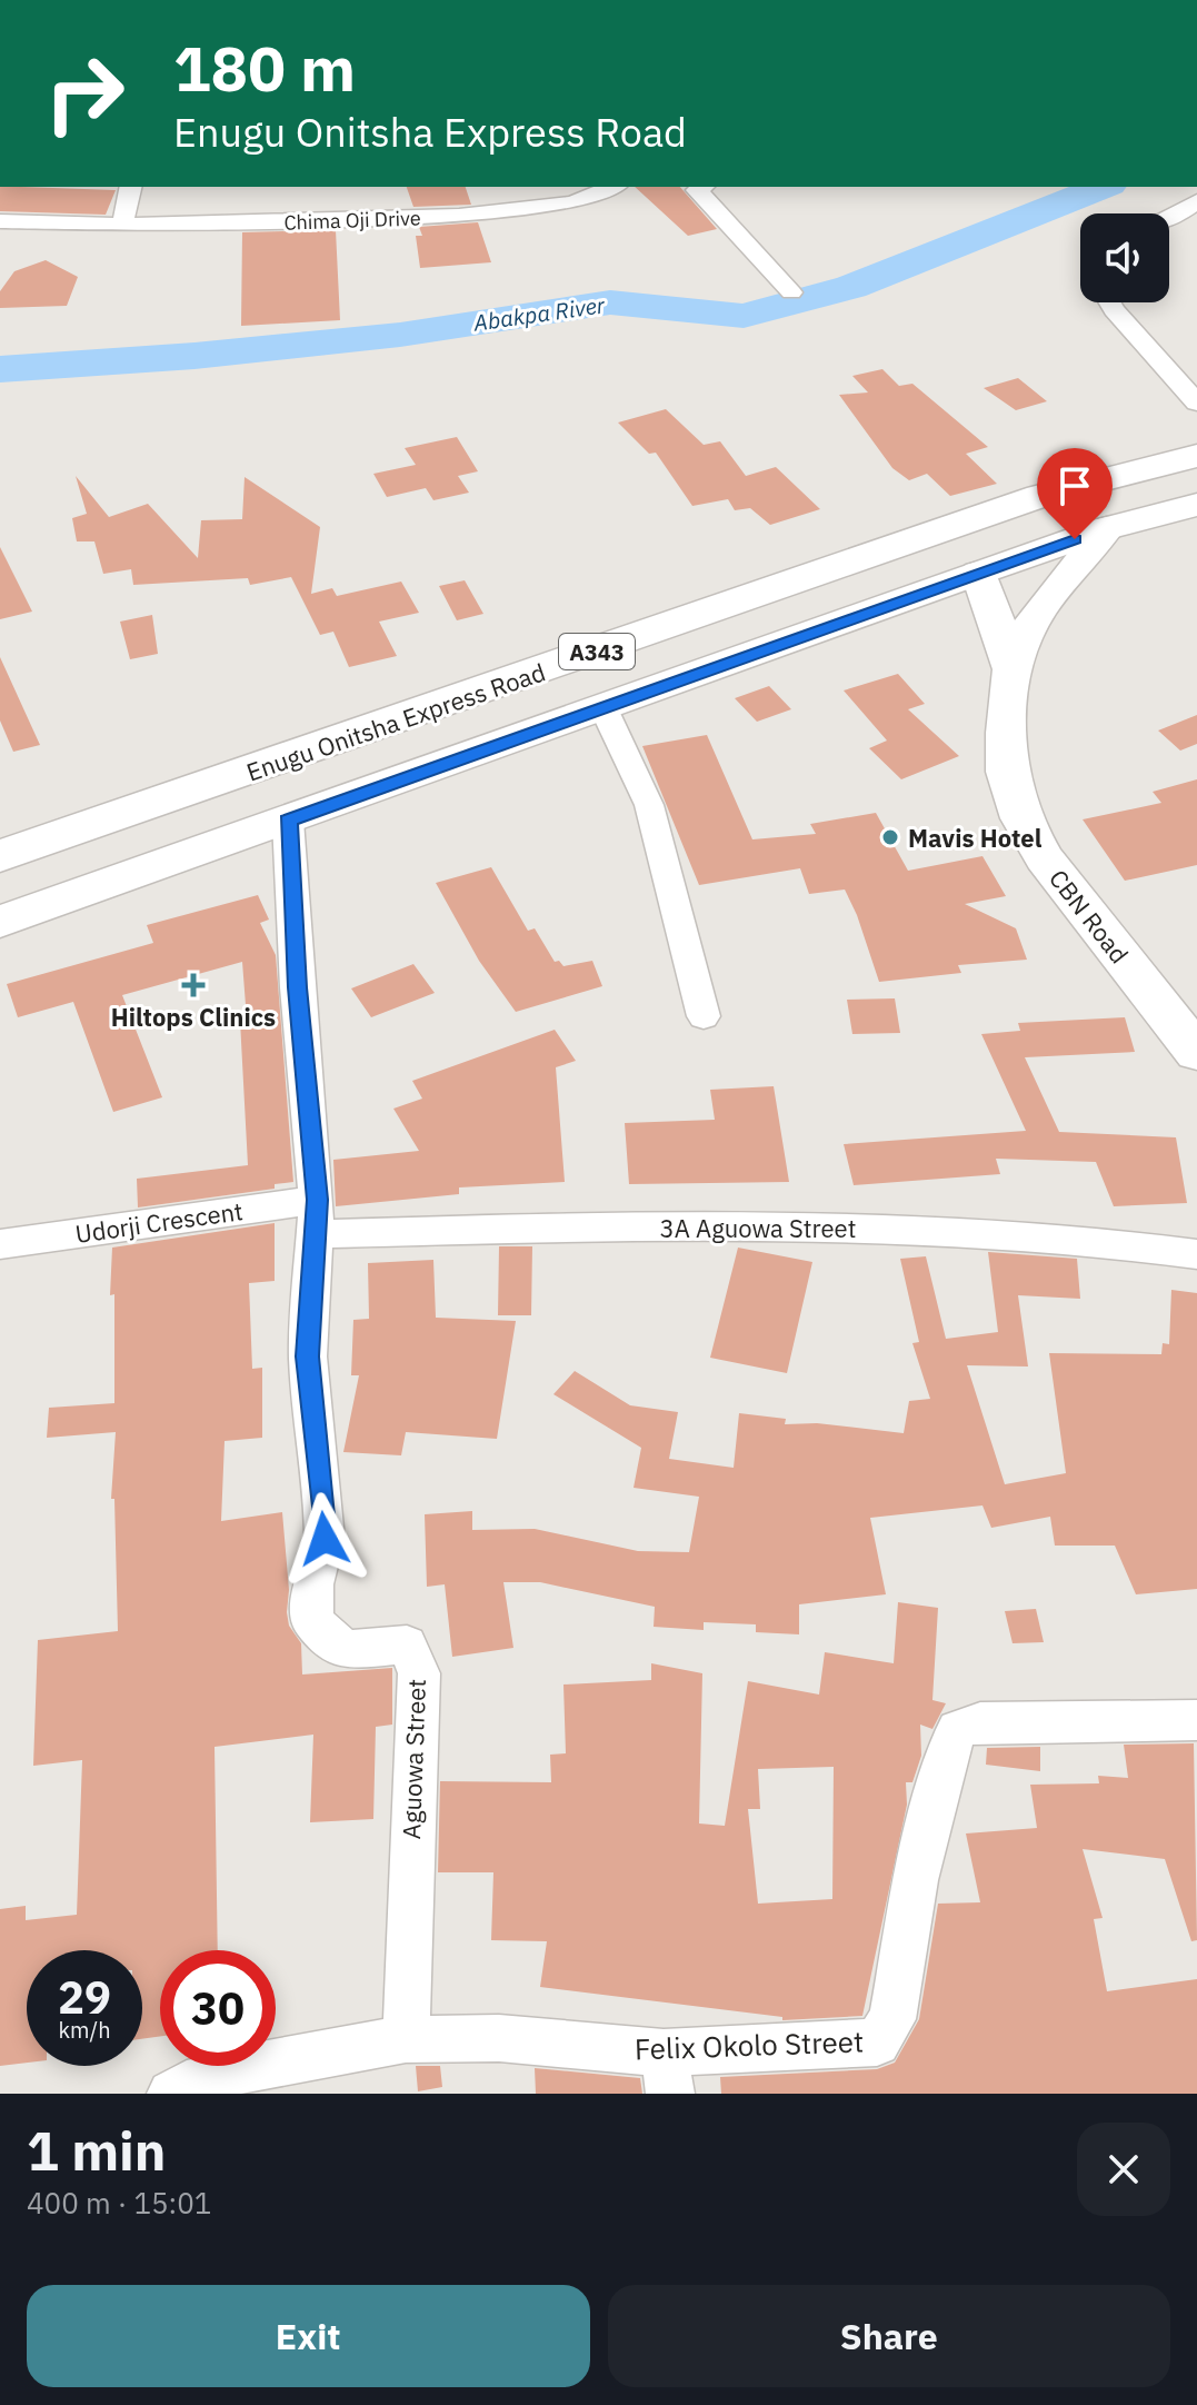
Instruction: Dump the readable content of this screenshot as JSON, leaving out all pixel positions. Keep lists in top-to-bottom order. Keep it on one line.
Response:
{"streets":{"highway":["A343","Enugu Onitsha Express Road"],"main road":["CBN Road"],"street":["Chima Oji Drive","Udorji Crescent","3A Aguowa Street","Aguowa Street","Felix Okolo Street"]},"crossings":[["A343","CBN Road"],["A343","Aguowa Street"],["Udorji Crescent","3A Aguowa Street"],["Udorji Crescent","Aguowa Street"],["3A Aguowa Street","Aguowa Street"],["Aguowa Street","Felix Okolo Street"]],"water":["Abakpa River"],"places":{"other":["Mavis Hotel"],"health":["Hiltops Clinics"]},"page":{"turn":["180 m","Enugu Onitsha Express Road"],"speed":"29 km/h","limit":"30","heading":["1 min","400 m · 15:01"],"buttons":["Exit","Share"]}}
